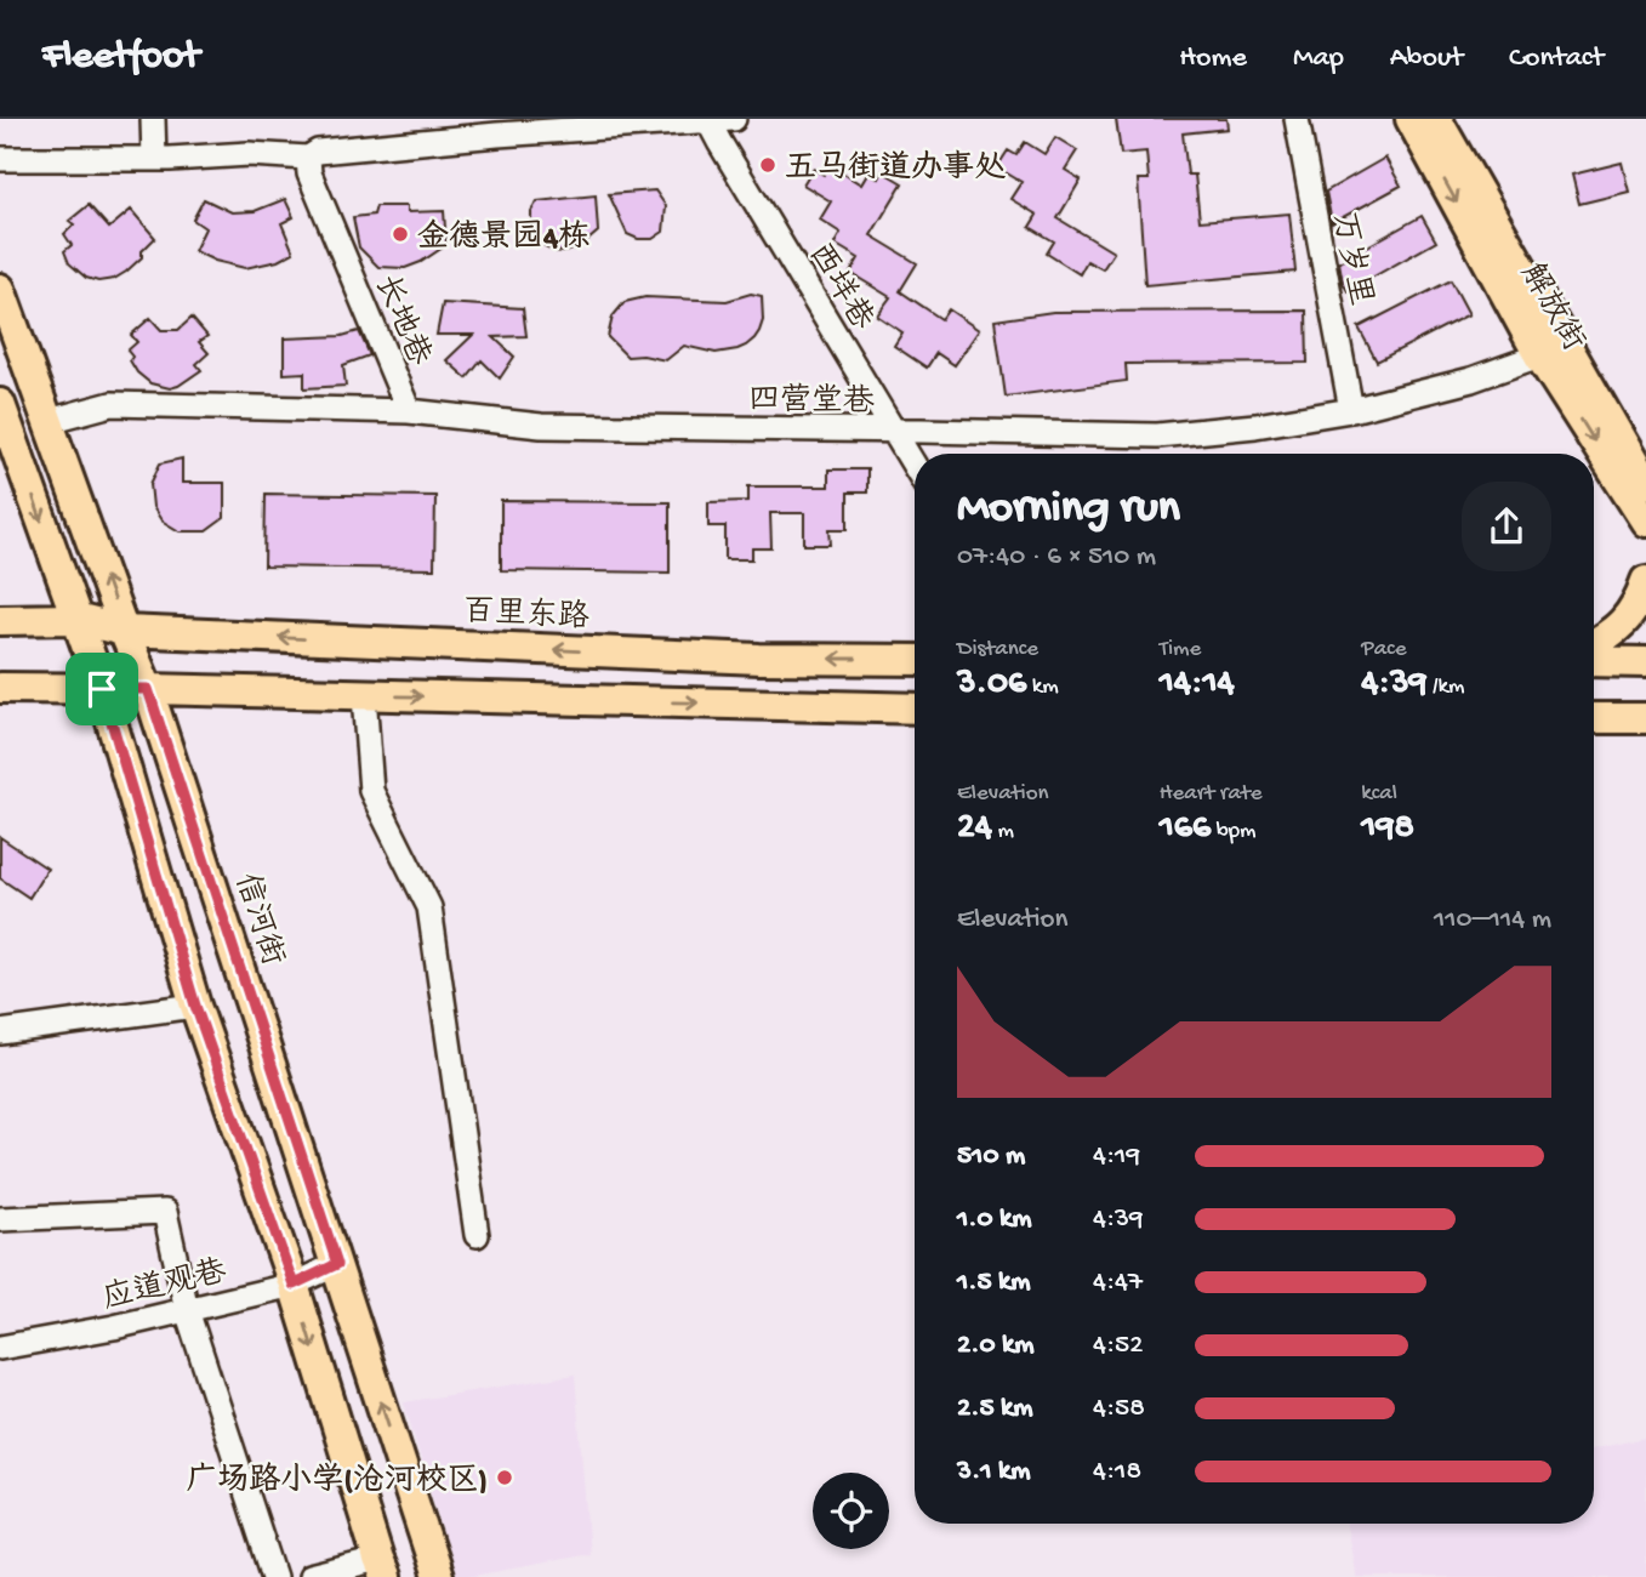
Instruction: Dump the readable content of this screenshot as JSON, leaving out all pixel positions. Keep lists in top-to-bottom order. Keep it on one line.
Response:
{"streets":{"main road":["解放街","百里东路","信河街"],"street":["万岁里","西垟巷","长地巷","四营堂巷","应道观巷"]},"crossings":[["万岁里","四营堂巷"],["西垟巷","四营堂巷"],["解放街","四营堂巷"],["长地巷","四营堂巷"],["四营堂巷","信河街"],["百里东路","信河街"],["信河街","应道观巷"]],"places":["五马街道办事处","金德景园4栋","广场路小学(沧河校区)"],"page":{"header":"Fleetfoot","nav":["Home","Map","About","Contact"],"heading":["Morning run","07:40 · 6 × 510 m"],"stats":[["Distance","3.06 km"],["Time","14:14"],["Pace","4:39 /km"],["Elevation","24 m"],["Heart rate","166 bpm"],["kcal","198"]],"chart":["Elevation","110–114 m"],"list":[{"name":"510 m","note":"4:19"},{"name":"1.0 km","note":"4:39"},{"name":"1.5 km","note":"4:47"},{"name":"2.0 km","note":"4:52"},{"name":"2.5 km","note":"4:58"},{"name":"3.1 km","note":"4:18"}]}}
